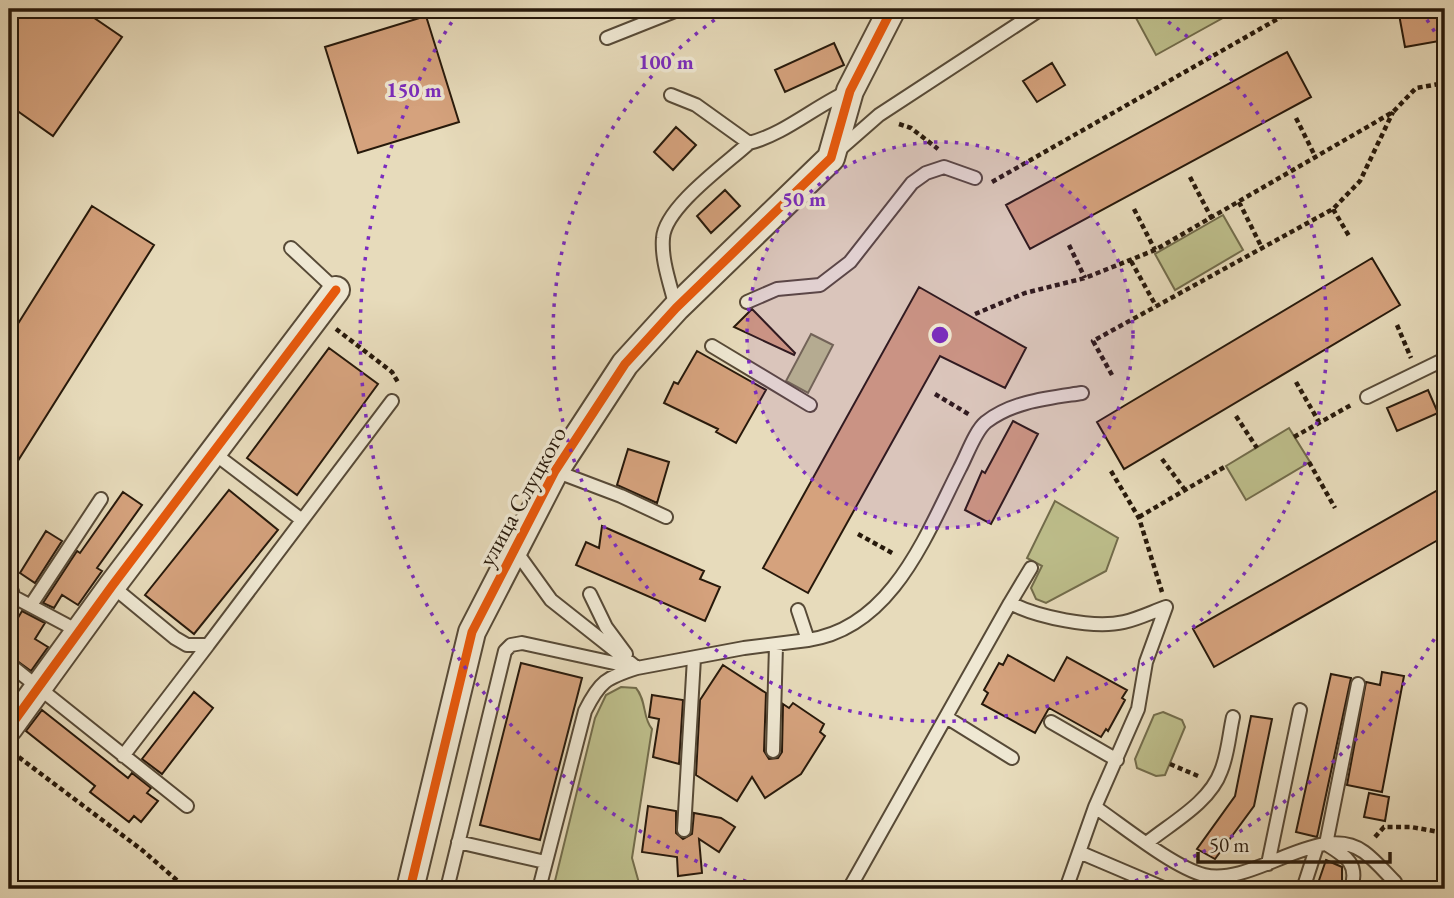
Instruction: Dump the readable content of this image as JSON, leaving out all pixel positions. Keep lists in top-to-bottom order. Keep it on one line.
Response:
{"streets":{"street":["улица Слуцкого"]},"scale_bar":"50 m","rings":["100 m","150 m","50 m"]}
